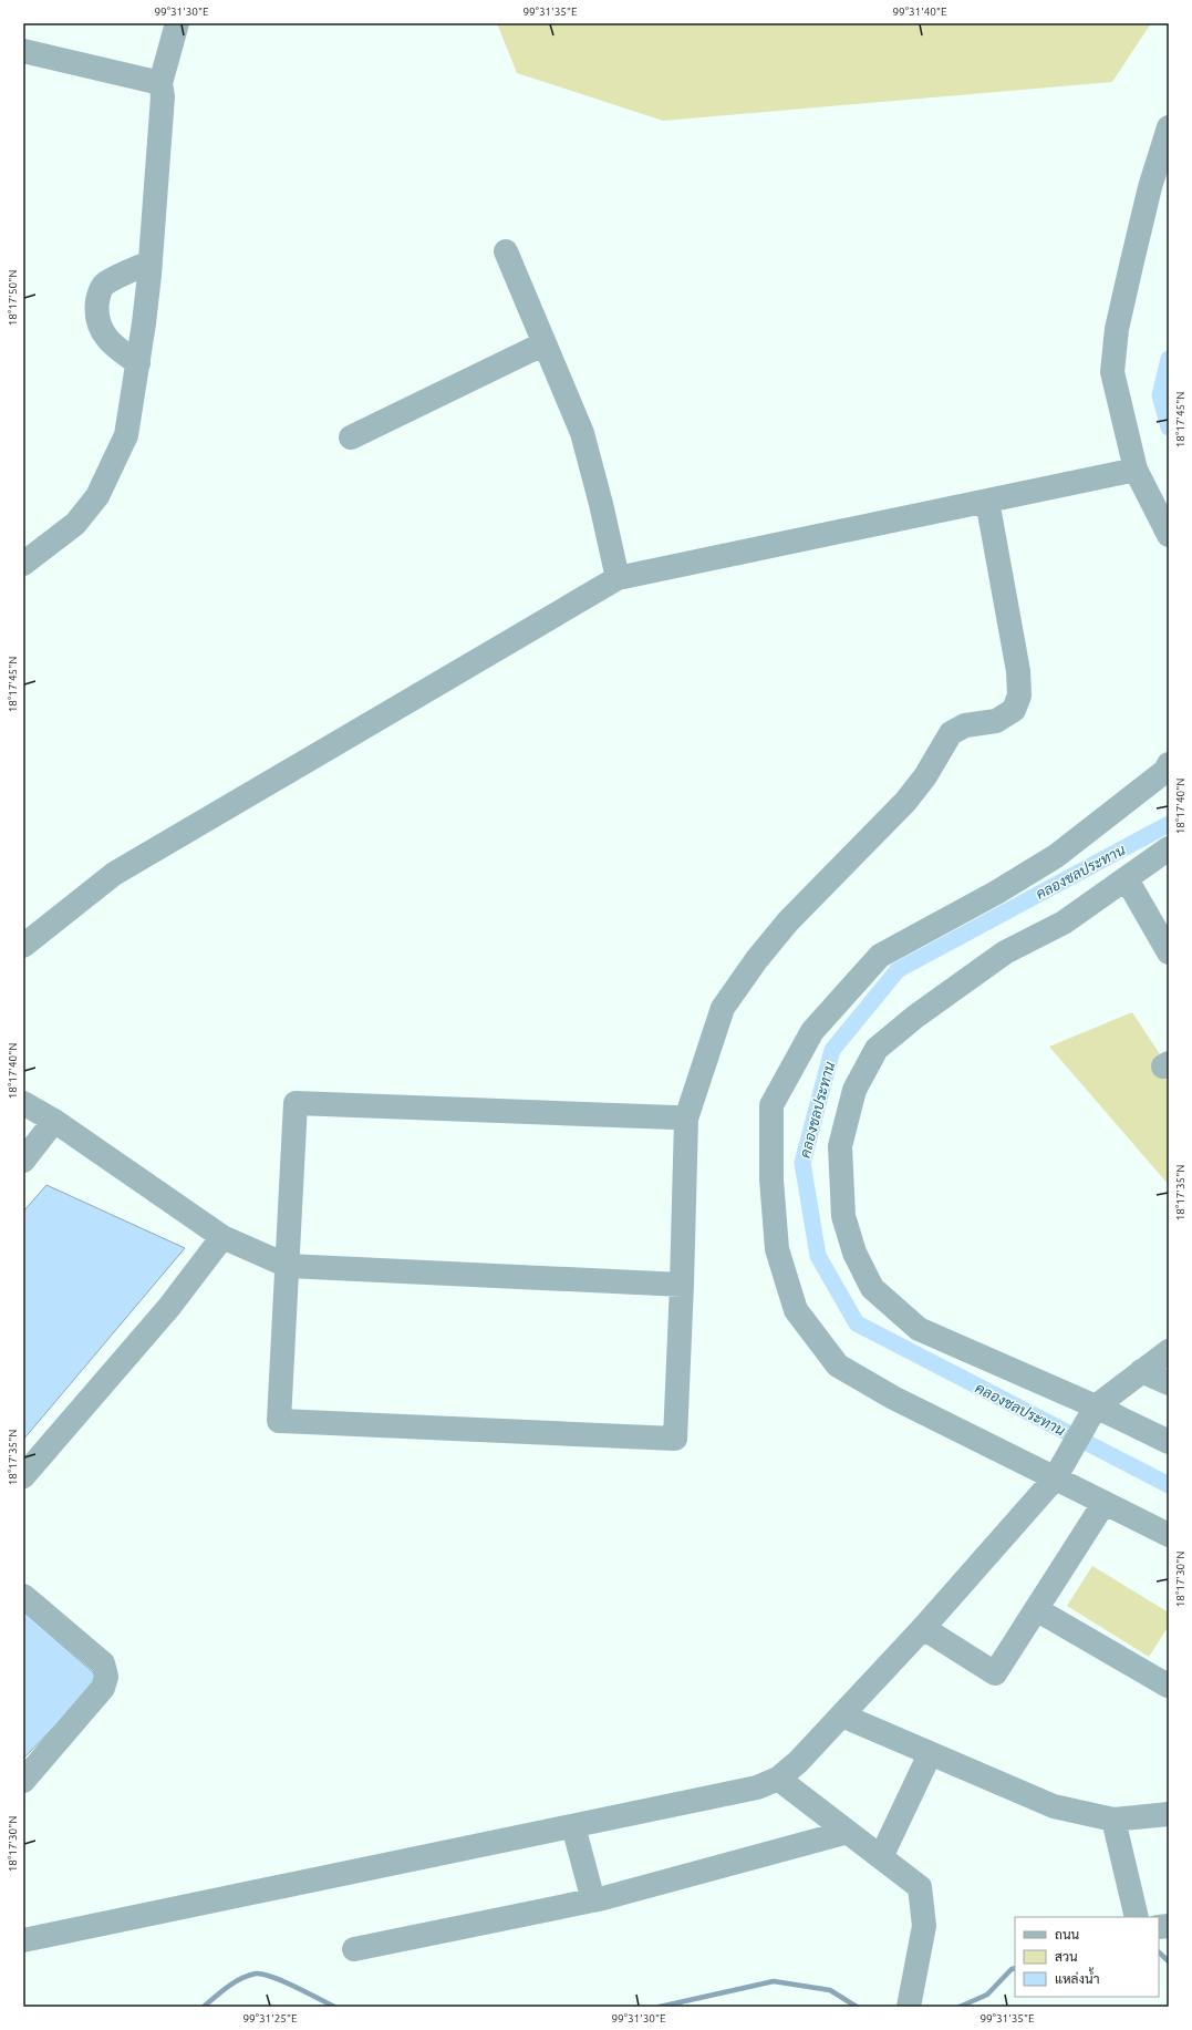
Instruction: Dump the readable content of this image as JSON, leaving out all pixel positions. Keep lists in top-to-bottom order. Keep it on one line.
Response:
{"water":["คลองชลประทาน"],"legend":["ถนน","สวน","แหล่งน้ำ"],"coordinates":["99°31'30\"E","99°31'35\"E","99°31'40\"E","18°17'50\"N","18°17'45\"N","18°17'40\"N","18°17'35\"N","18°17'30\"N","99°31'25\"E"]}
